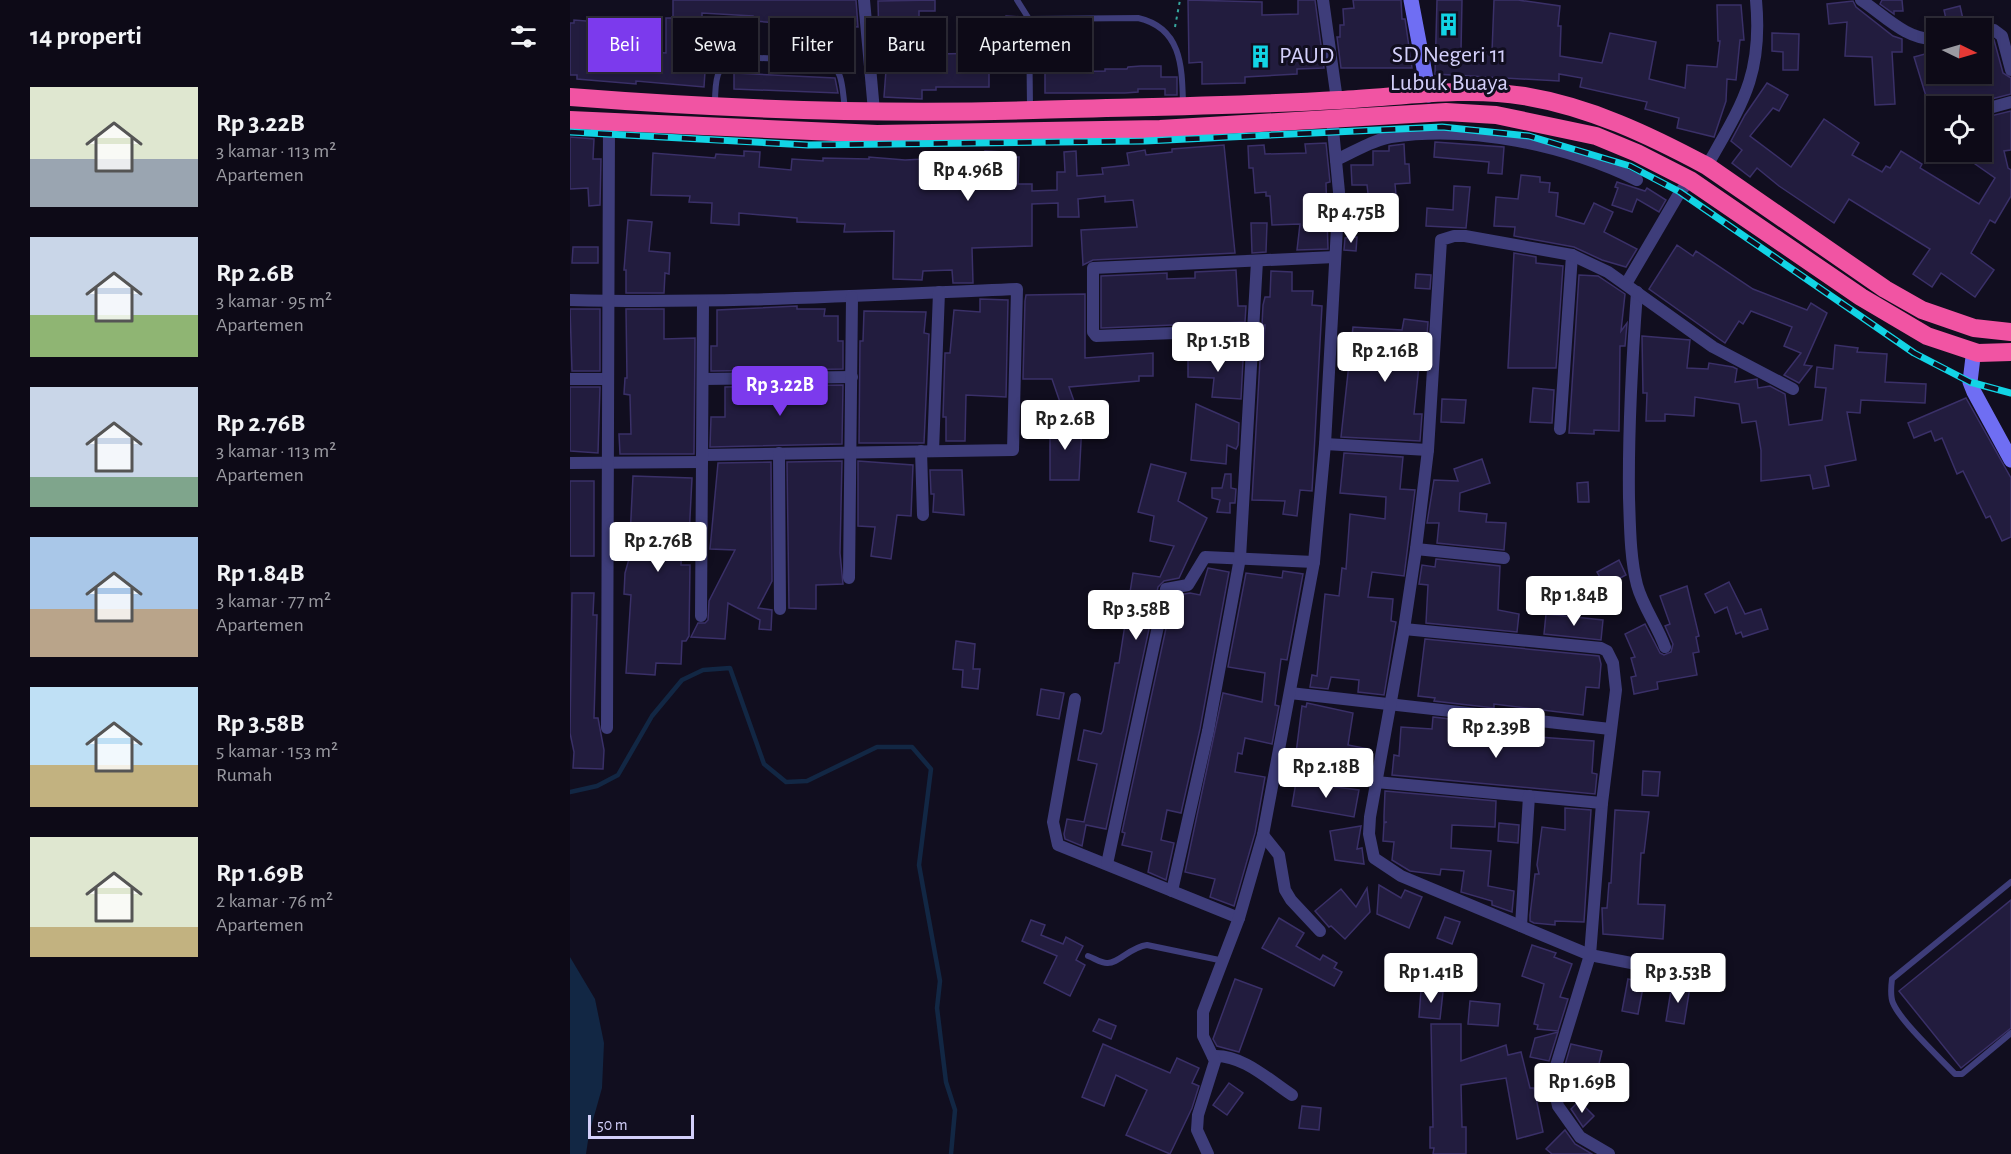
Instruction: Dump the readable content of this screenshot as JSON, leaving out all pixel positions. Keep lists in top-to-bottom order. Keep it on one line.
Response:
{"places":{"building":["SD Negeri 11 Lubuk Buaya","PAUD"]},"scale_bar":"50 m","north":"right","page":{"heading":"14 properti","chip":["Beli","Sewa","Filter","Baru","Apartemen"],"list":[{"name":"Rp 3.22B","note":"3 kamar · 113 m² · Apartemen"},{"name":"Rp 2.6B","note":"3 kamar · 95 m² · Apartemen"},{"name":"Rp 2.76B","note":"3 kamar · 113 m² · Apartemen"},{"name":"Rp 1.84B","note":"3 kamar · 77 m² · Apartemen"},{"name":"Rp 3.58B","note":"5 kamar · 153 m² · Rumah"},{"name":"Rp 1.69B","note":"2 kamar · 76 m² · Apartemen"}],"price":["Rp 4.96B","Rp 4.75B","Rp 1.51B","Rp 2.16B","Rp 3.22B","Rp 2.6B","Rp 2.76B","Rp 1.84B","Rp 3.58B","Rp 2.39B","Rp 2.18B","Rp 1.41B","Rp 3.53B","Rp 1.69B"],"scale":"50 m"}}
